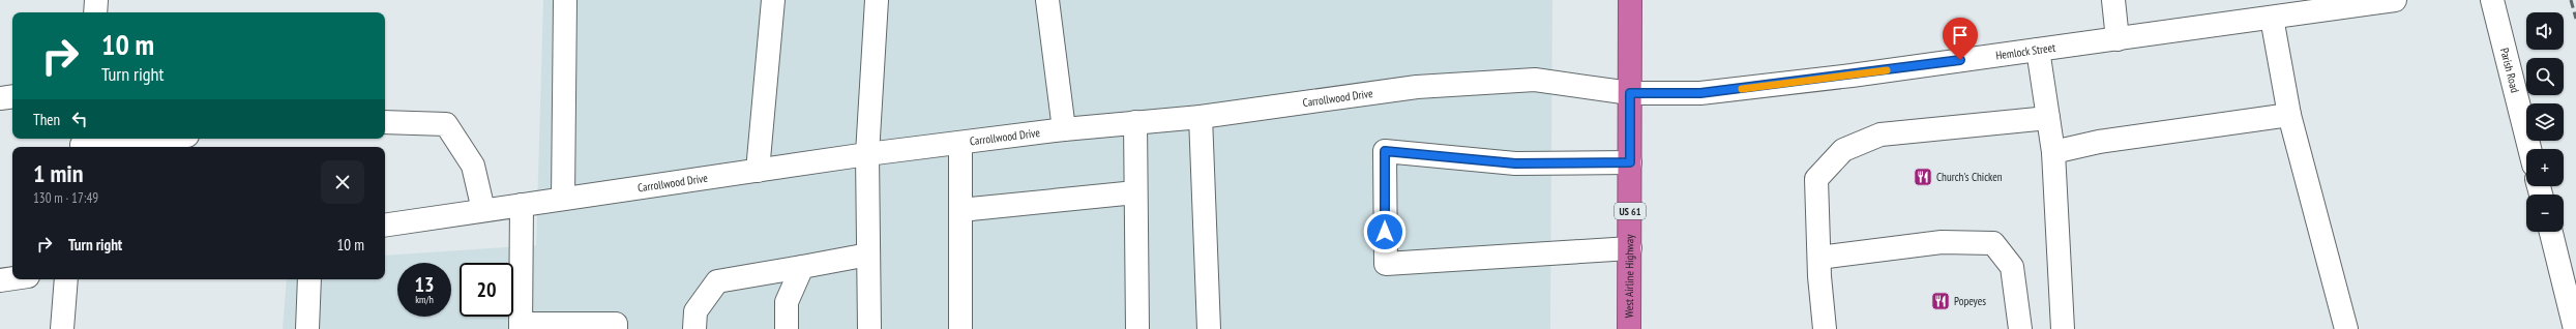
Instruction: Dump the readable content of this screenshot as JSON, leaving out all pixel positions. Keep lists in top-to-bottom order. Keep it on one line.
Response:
{"streets":{"highway":["US 61","West Airline Highway"],"street":["Hemlock Street","Parish Road","Carrollwood Drive"]},"crossings":[["Hemlock Street","Carrollwood Drive"],["Hemlock Street","West Airline Highway"],["Carrollwood Drive","West Airline Highway"]],"places":{"restaurant":["Church's Chicken","Popeyes"]},"page":{"map_buttons":["+","−"],"turn":["10 m","Turn right"],"then":"Then","heading":["1 min","130 m · 17:49"],"list":[{"name":"Turn right","value":"10 m"}],"speed":"13 km/h","limit":"20"}}
